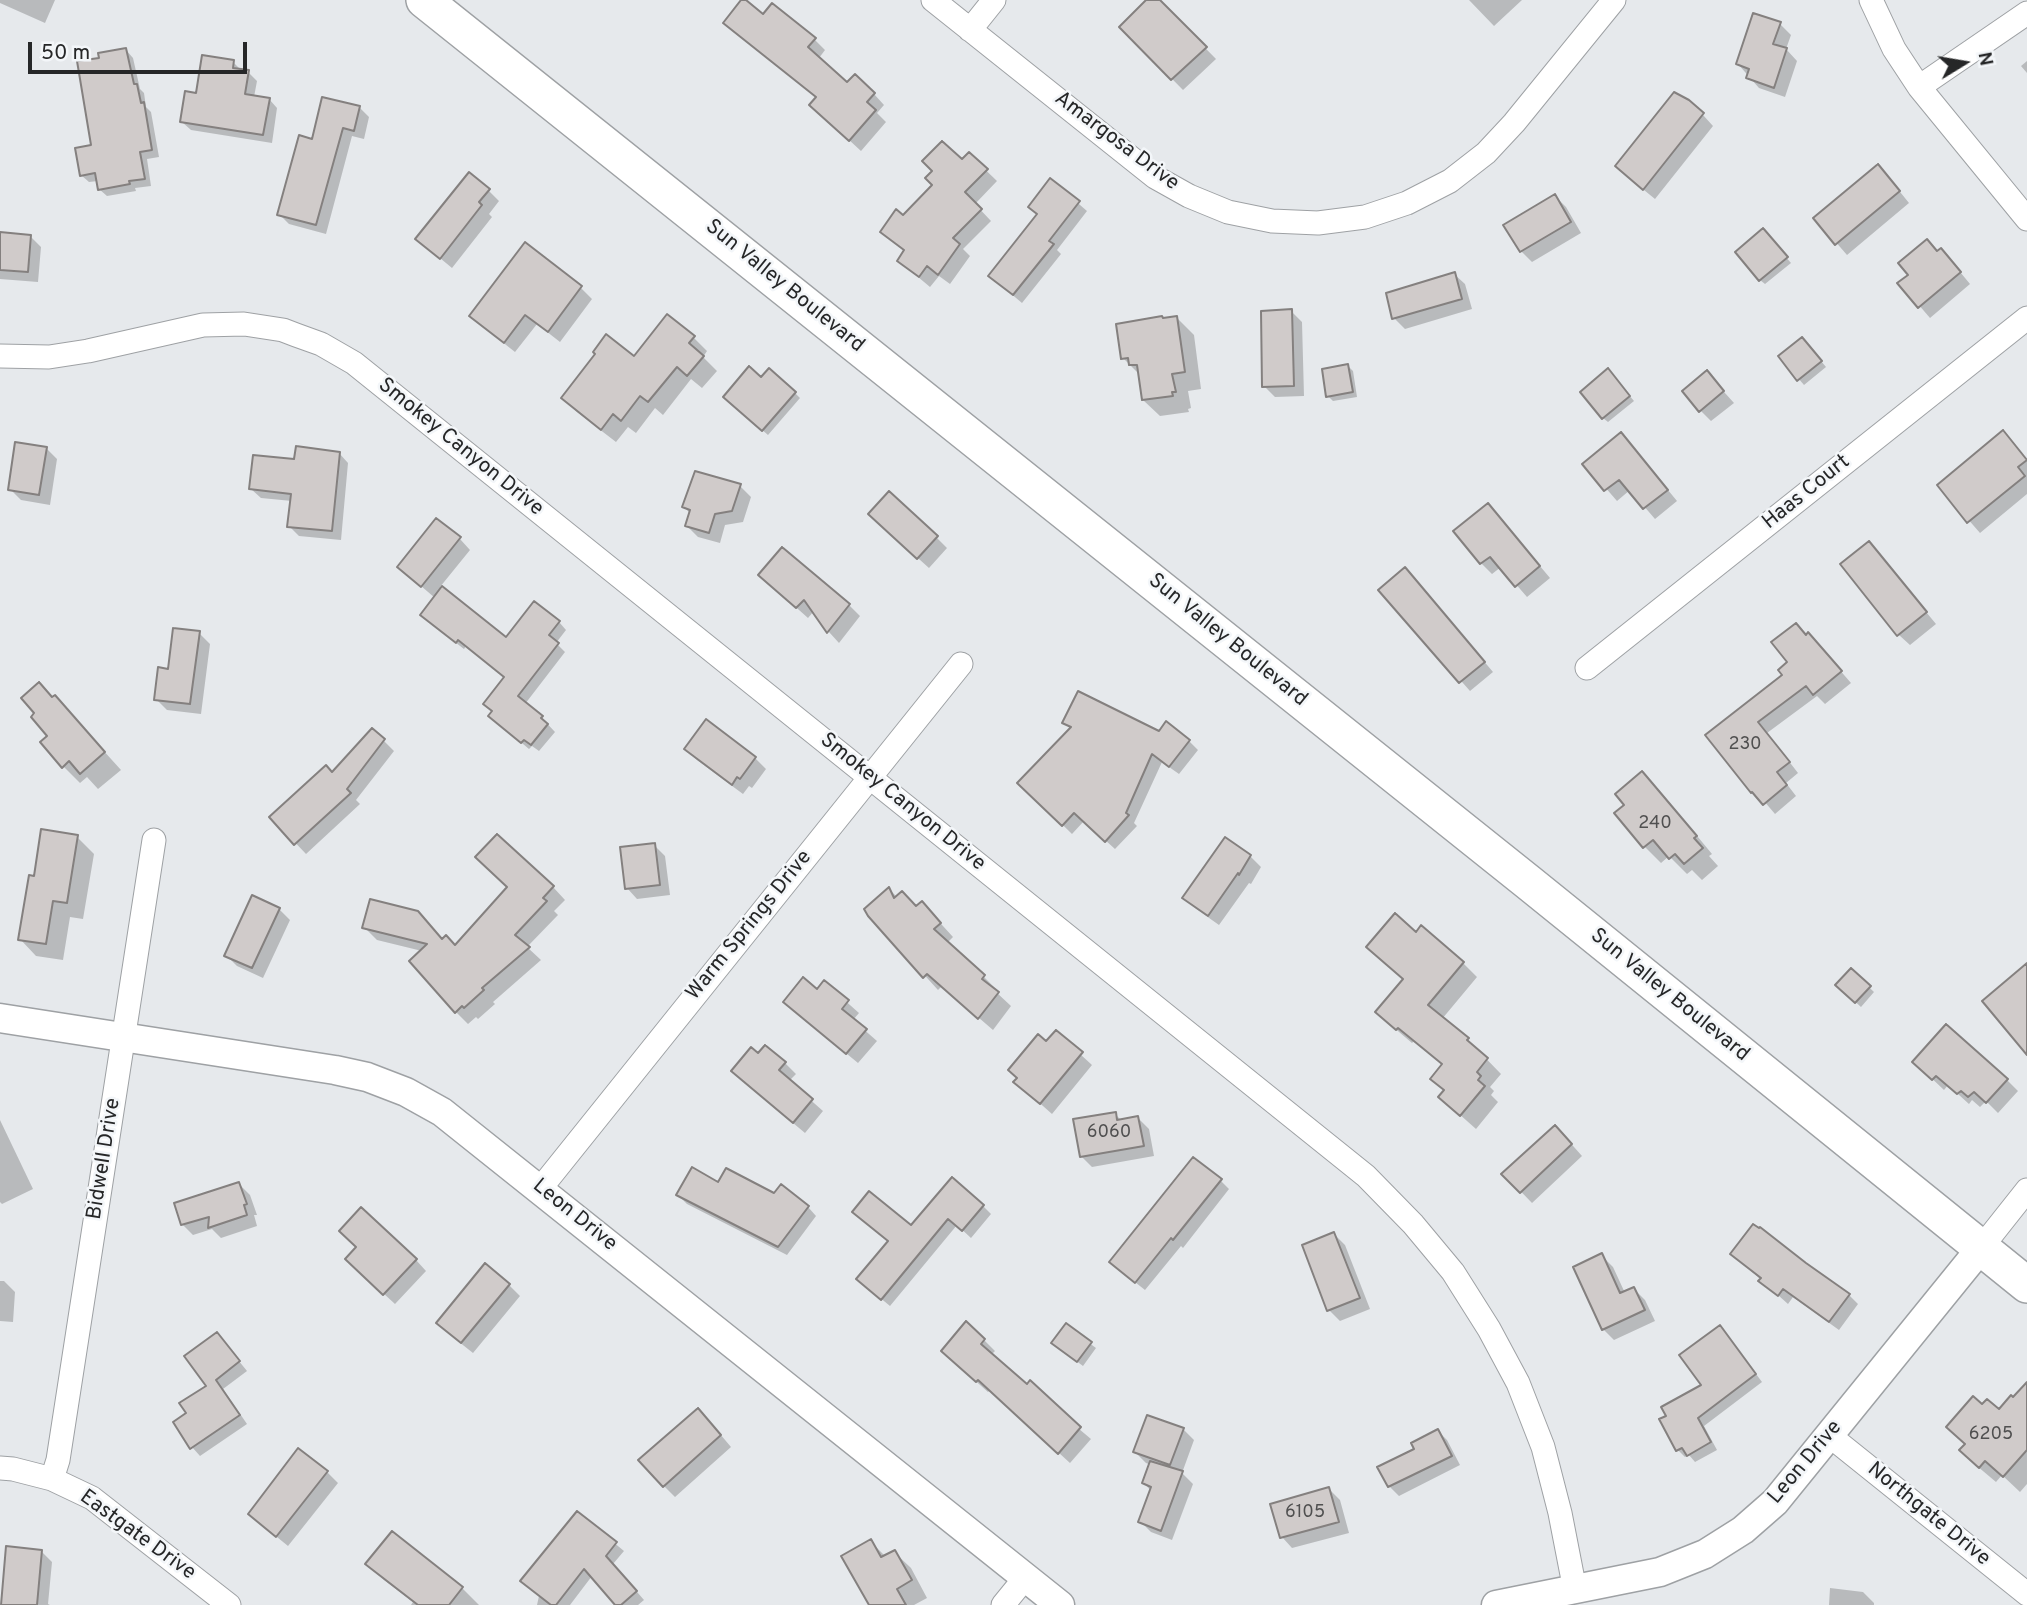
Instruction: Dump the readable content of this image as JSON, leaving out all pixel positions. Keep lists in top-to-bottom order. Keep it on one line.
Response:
{"streets":{"main road":["Sun Valley Boulevard"],"street":["Amargosa Drive","Smokey Canyon Drive","Haas Court","Warm Springs Drive","Bidwell Drive","Leon Drive","Northgate Drive","Eastgate Drive"]},"crossings":[["Sun Valley Boulevard","Leon Drive"],["Smokey Canyon Drive","Warm Springs Drive"],["Smokey Canyon Drive","Leon Drive"],["Warm Springs Drive","Leon Drive"],["Bidwell Drive","Leon Drive"],["Bidwell Drive","Eastgate Drive"],["Leon Drive","Northgate Drive"]],"house_numbers":["230","240","6060","6205","6105"],"scale_bar":"50 m","north":"right"}
